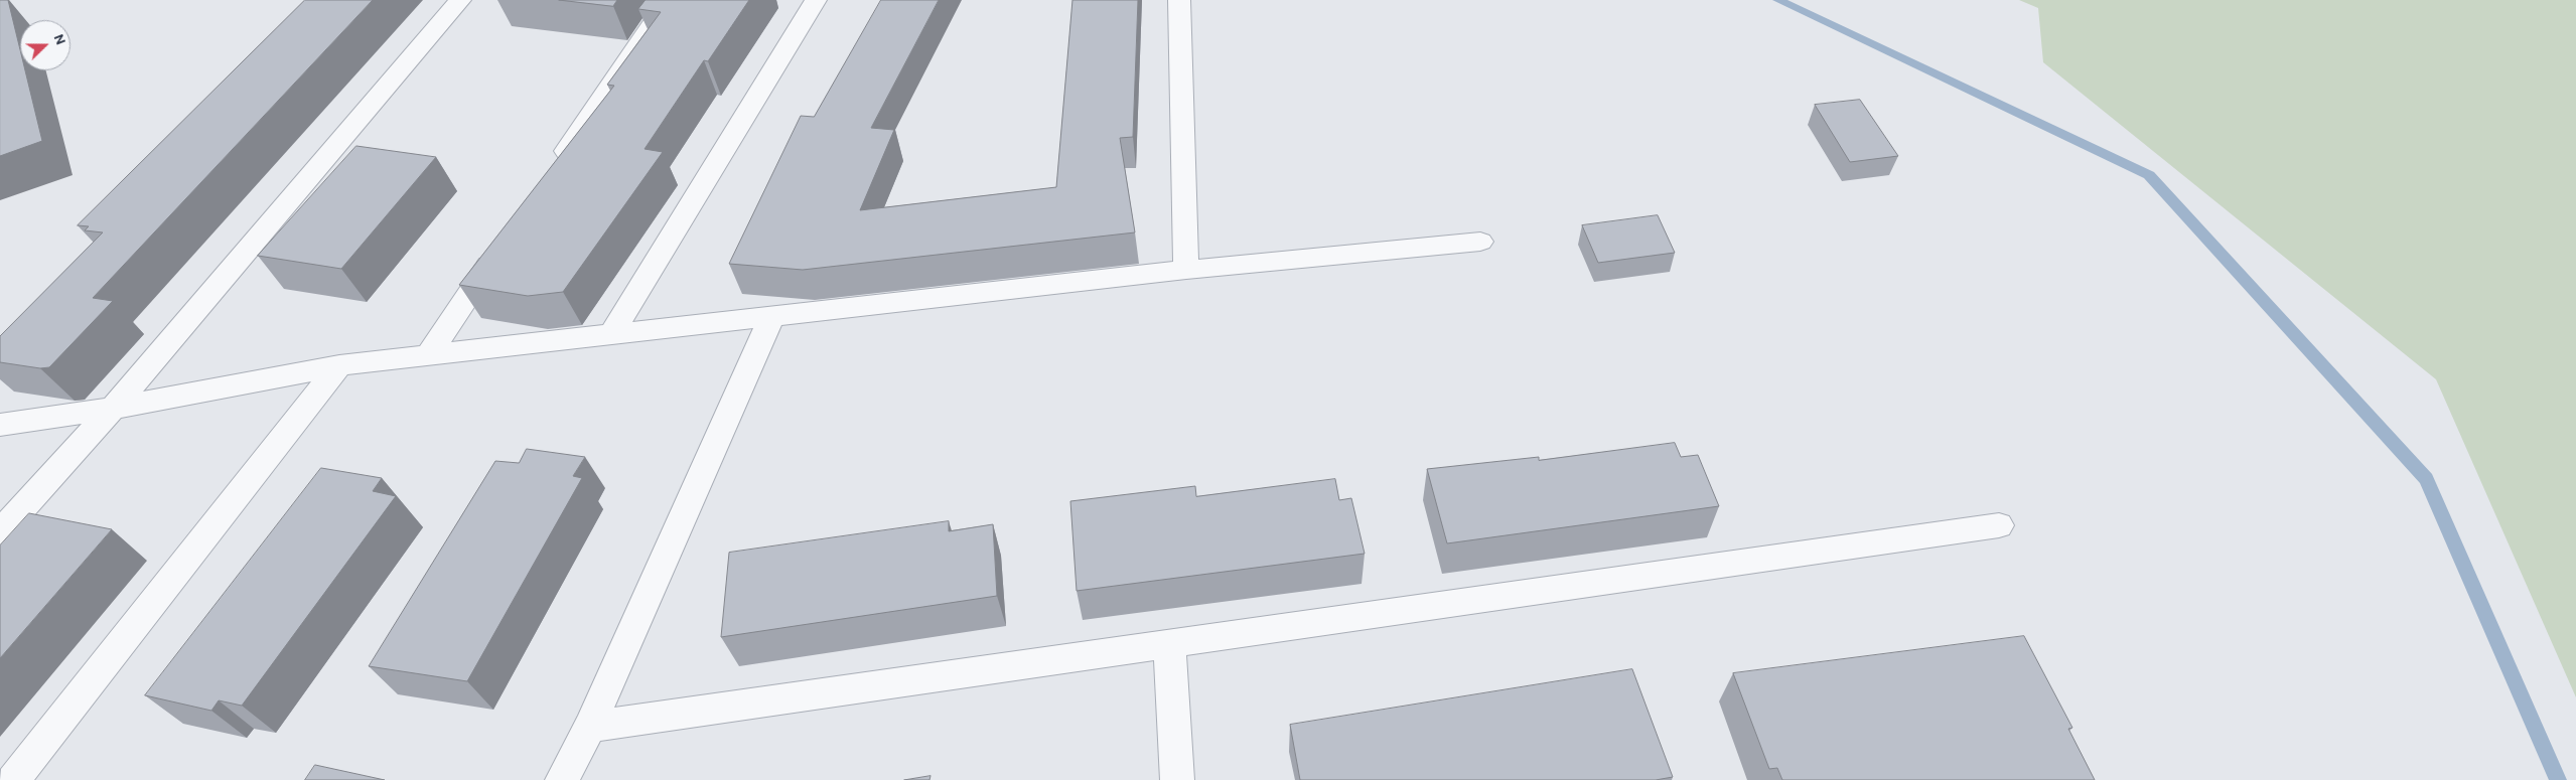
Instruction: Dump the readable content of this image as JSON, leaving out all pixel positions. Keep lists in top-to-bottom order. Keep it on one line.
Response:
{"north":"right"}
